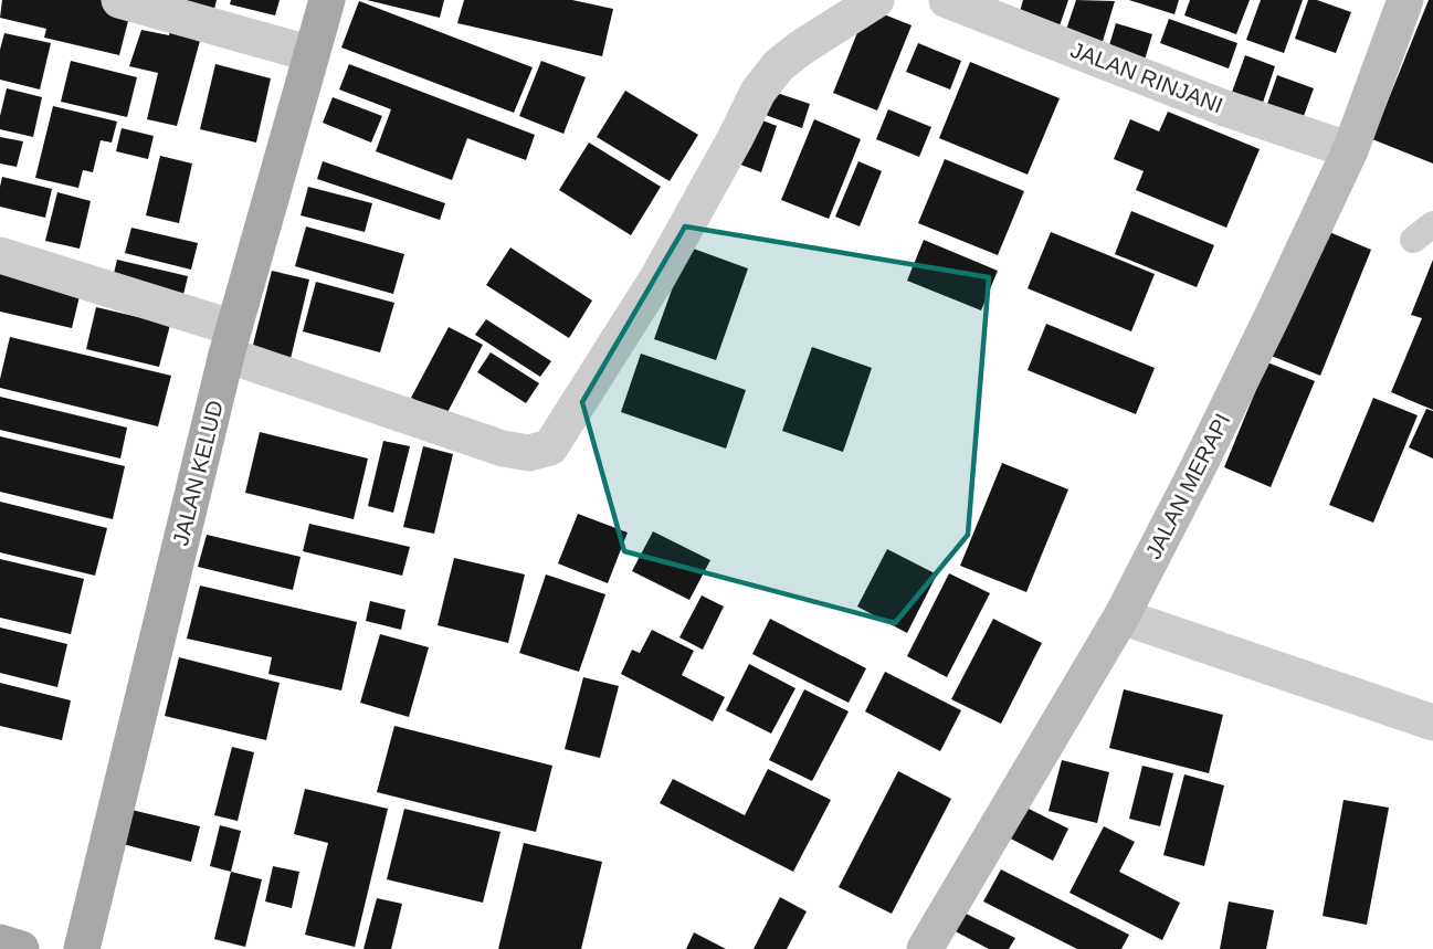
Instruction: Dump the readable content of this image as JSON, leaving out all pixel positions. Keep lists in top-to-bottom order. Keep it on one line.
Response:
{"streets":{"main road":["JALAN KELUD"],"street":["JALAN RINJANI","JALAN MERAPI"]},"crossings":[["JALAN RINJANI","JALAN MERAPI"]]}
